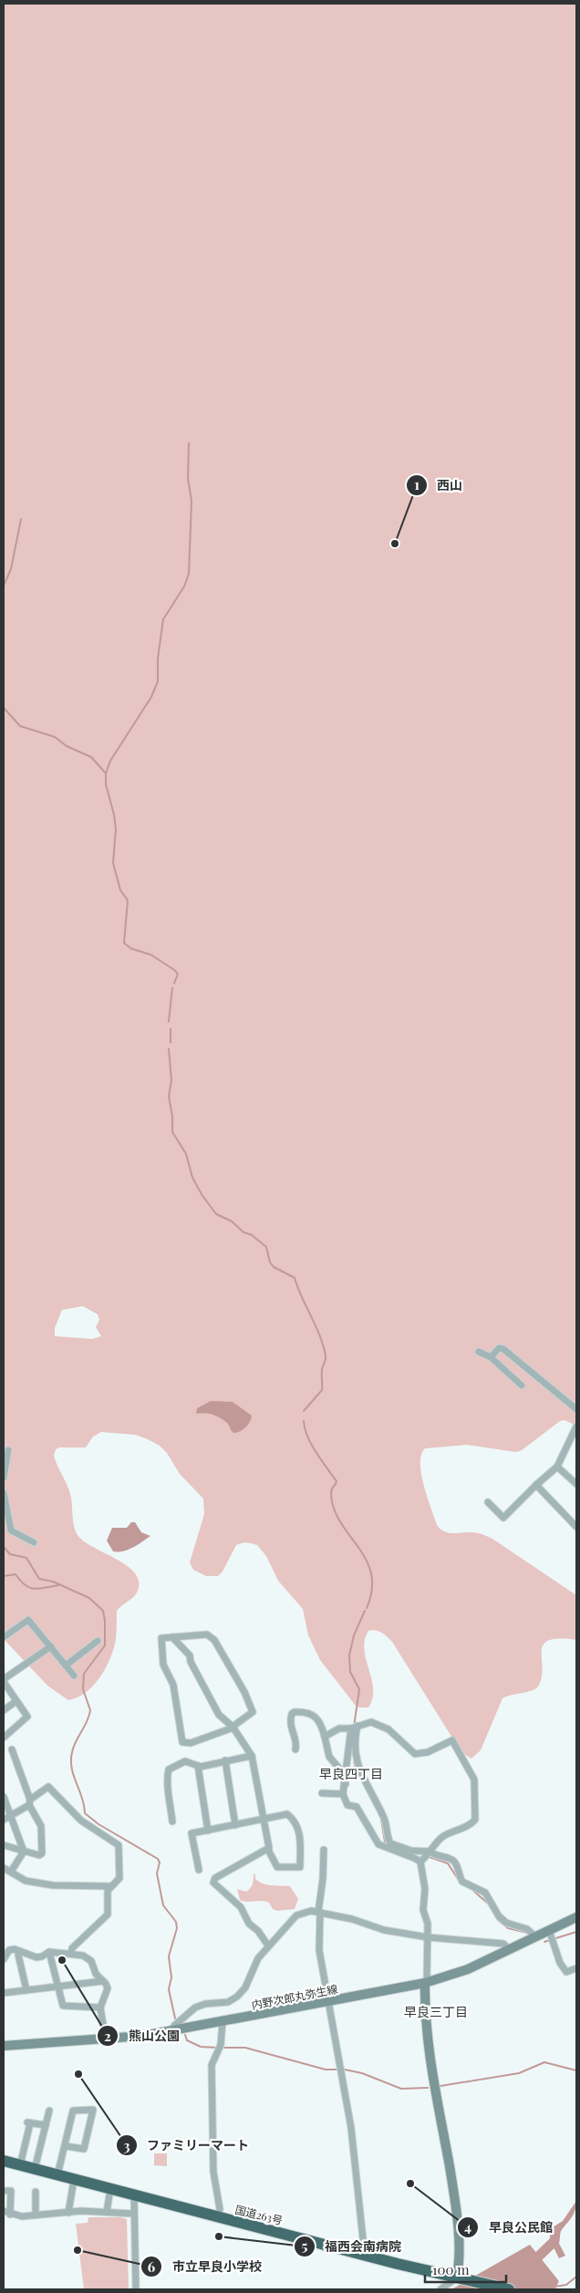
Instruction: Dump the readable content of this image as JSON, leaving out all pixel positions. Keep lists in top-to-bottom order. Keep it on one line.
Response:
{"streets":{"highway":["国道263号"],"main road":["内野次郎丸弥生線"]},"districts":["早良四丁目","早良三丁目"],"places":["西山","熊山公園","ファミリーマート","早良公民館","福西会南病院","市立早良小学校"],"scale_bar":"100 m"}
